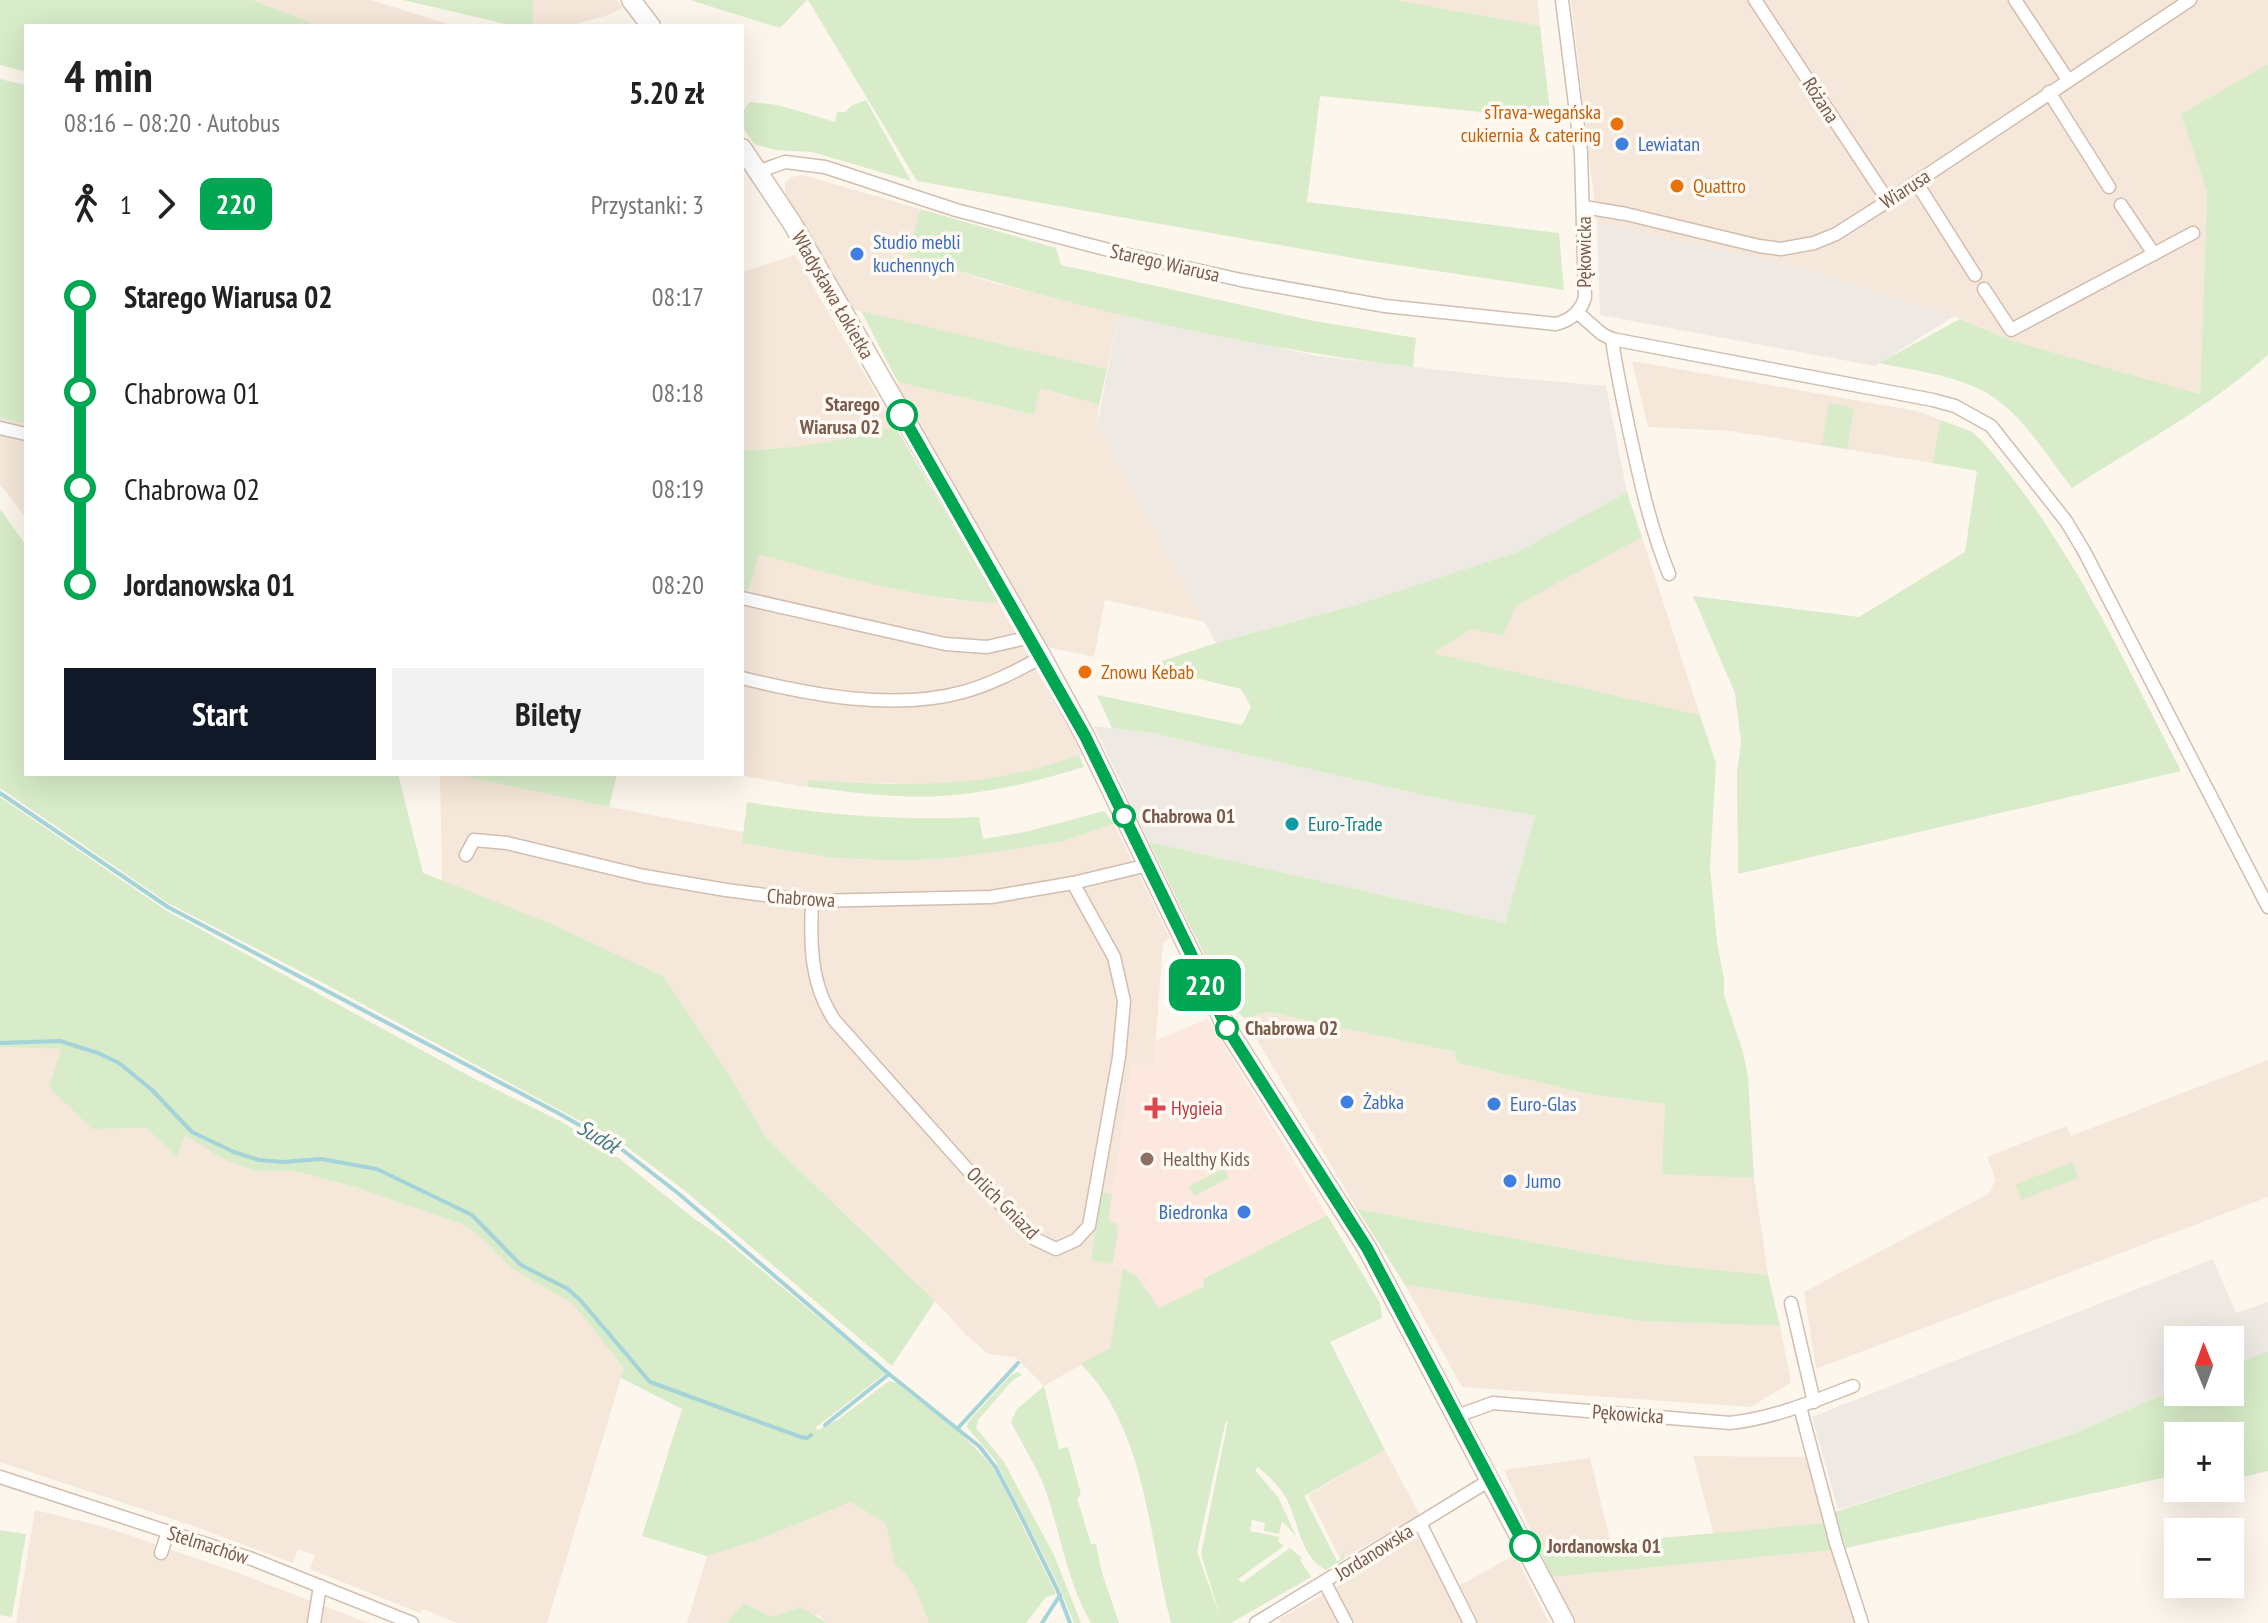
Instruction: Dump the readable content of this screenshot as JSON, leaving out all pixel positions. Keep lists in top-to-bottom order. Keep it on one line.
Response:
{"streets":{"street":["Różana","Wiarusa","Pękowicka","Starego Wiarusa","Władysława Łokietka","Chabrowa","Orlich Gniazd","Stelmachów","Jordanowska"]},"crossings":[["Różana","Wiarusa"],["Wiarusa","Pękowicka"],["Pękowicka","Starego Wiarusa"],["Pękowicka","Władysława Łokietka"],["Starego Wiarusa","Władysława Łokietka"],["Władysława Łokietka","Chabrowa"],["Władysława Łokietka","Jordanowska"],["Chabrowa","Orlich Gniazd"]],"water":["Sudół"],"places":{"other":["sTrava-wegańska cukiernia & catering","Lewiatan","Quattro","Studio mebli kuchennych","Starego Wiarusa 02","Znowu Kebab","Chabrowa 01","Euro-Trade","Chabrowa 02","Żabka","Euro-Glas","Healthy Kids","Jumo","Biedronka","Jordanowska 01"],"health":["Hygieia"]},"lines":["bus line 220"],"north":"top","page":{"on_map":"220","heading":["4 min","08:16 – 08:20 · Autobus","5.20 zł"],"legs":["1","220","Przystanki: 3"],"list":[{"name":"Starego Wiarusa 02","value":"08:17"},{"name":"Chabrowa 01","value":"08:18"},{"name":"Chabrowa 02","value":"08:19"},{"name":"Jordanowska 01","value":"08:20"}],"buttons":["Start","Bilety"],"map_buttons":["+","−"]}}
